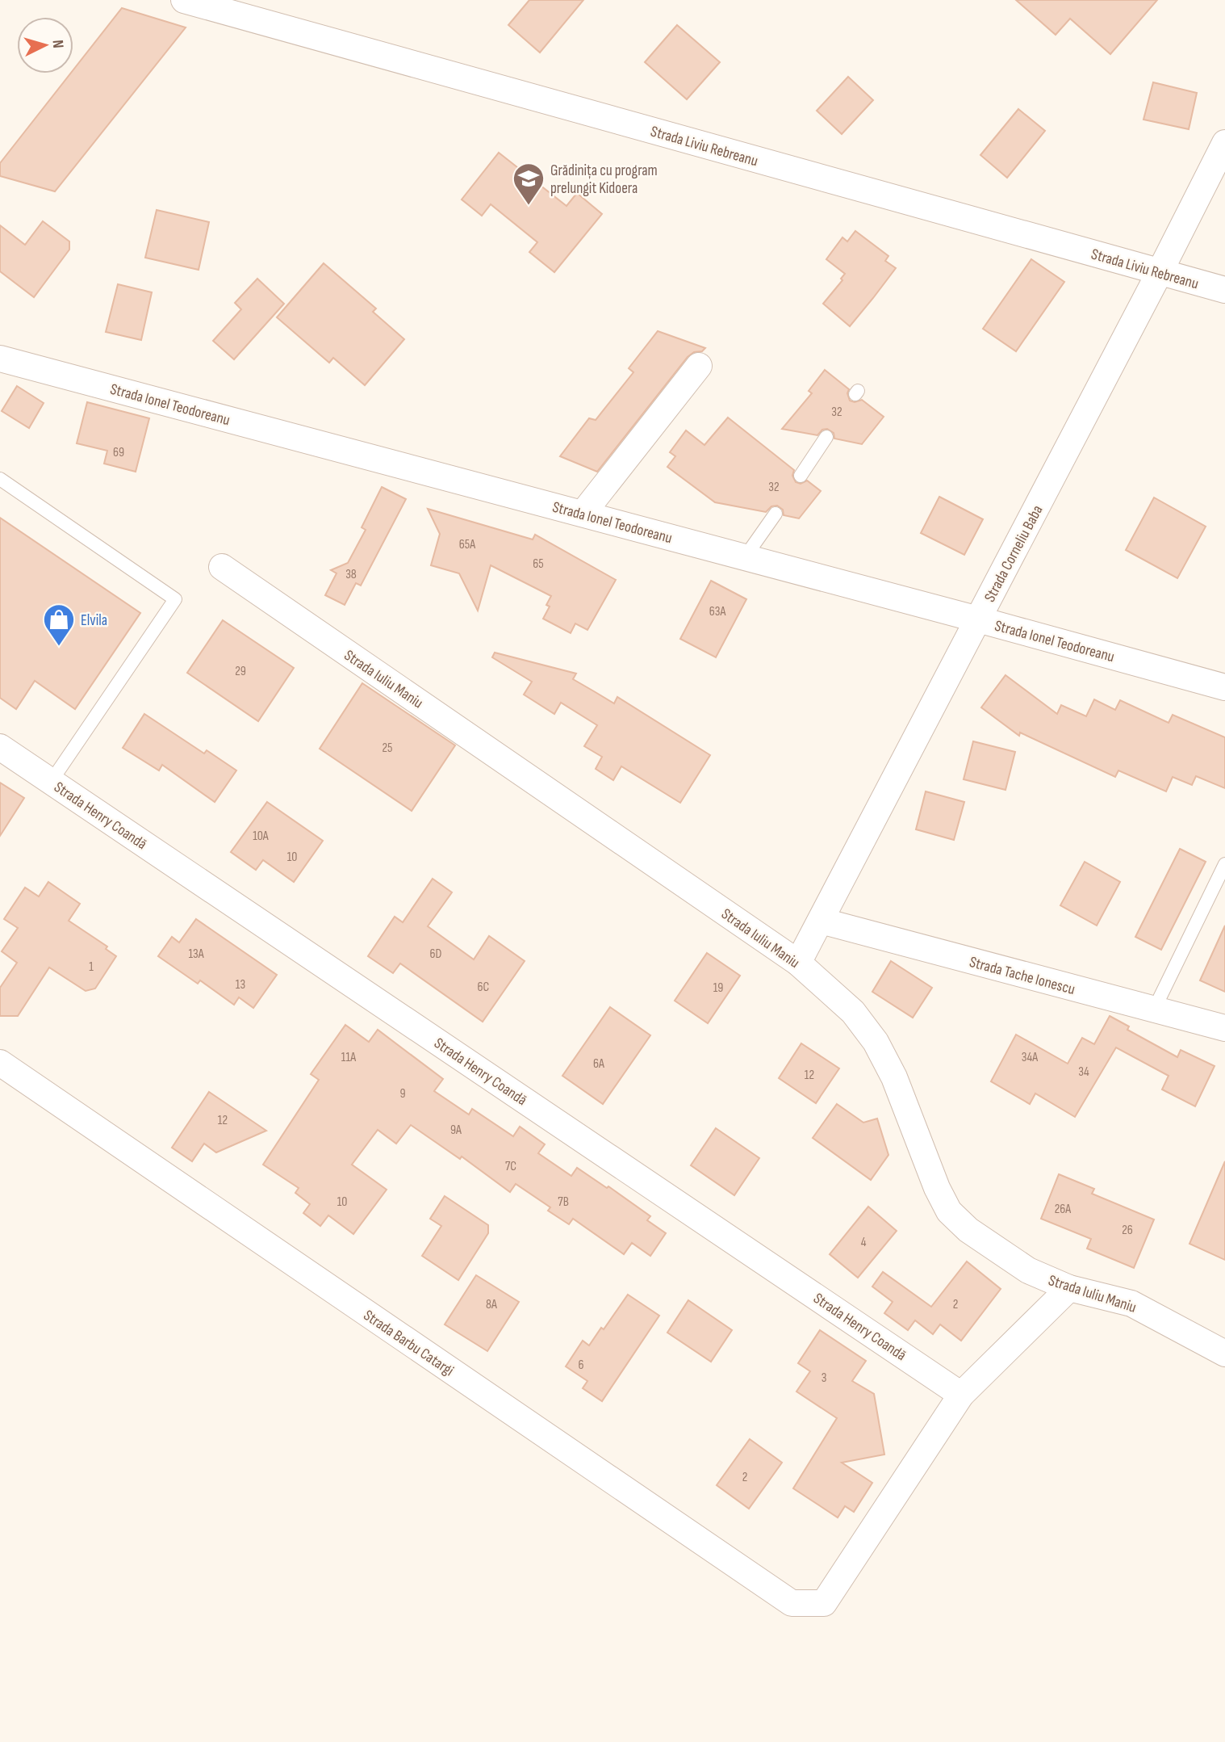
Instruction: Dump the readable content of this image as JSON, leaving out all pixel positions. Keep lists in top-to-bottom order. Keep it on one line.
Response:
{"streets":{"street":["Strada Liviu Rebreanu","Strada Ionel Teodoreanu","Strada Corneliu Baba","Strada Iuliu Maniu","Strada Henry Coandă","Strada Tache Ionescu","Strada Barbu Catargi"]},"crossings":[["Strada Liviu Rebreanu","Strada Corneliu Baba"],["Strada Ionel Teodoreanu","Strada Corneliu Baba"],["Strada Corneliu Baba","Strada Iuliu Maniu"],["Strada Corneliu Baba","Strada Tache Ionescu"],["Strada Henry Coandă","Strada Barbu Catargi"]],"places":{"school or university":["Grădinița cu program prelungit Kidoera"],"shop":["Elvila"]},"house_numbers":["32","69","32","65A","65","38","63A","29","25","10A","10","13A","6D","1","13","6C","19","11A","34A","6A","34","12","9","12","9A","7C","10","7B","26A","26","4","8A","2","6","3","2"],"north":"right"}
